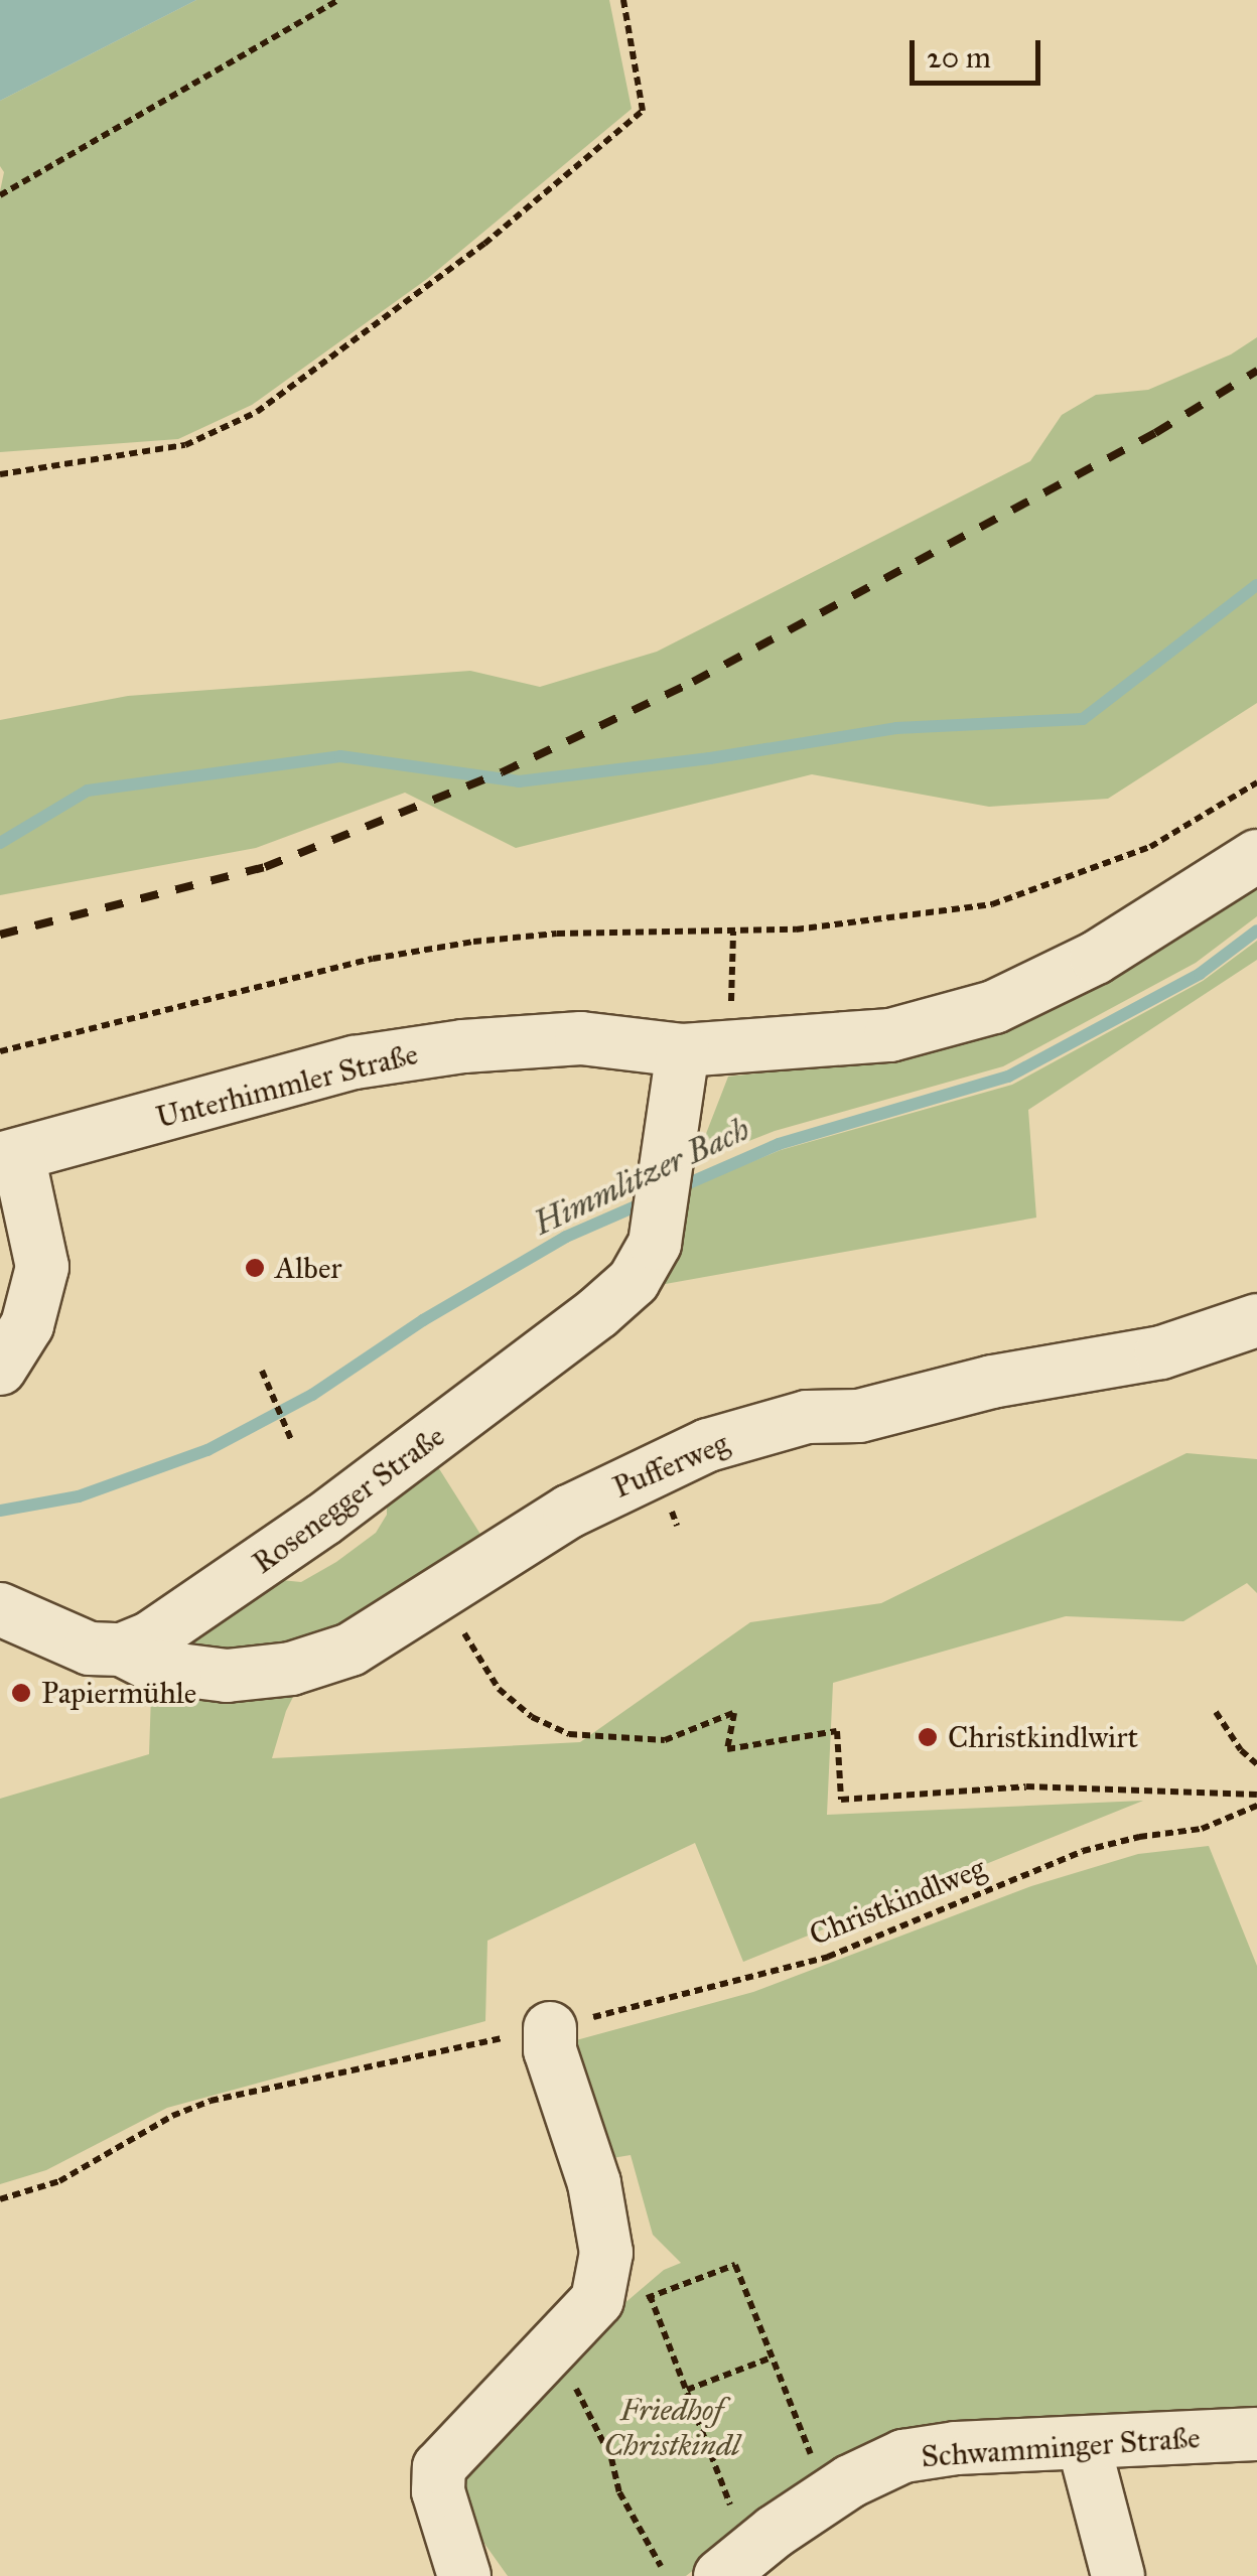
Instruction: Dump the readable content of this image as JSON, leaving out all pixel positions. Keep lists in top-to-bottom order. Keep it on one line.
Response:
{"streets":{"street":["Unterhimmler Straße","Pufferweg","Rosenegger Straße","Schwamminger Straße"],"path":["Christkindlweg"]},"crossings":[["Unterhimmler Straße","Rosenegger Straße"],["Pufferweg","Rosenegger Straße"]],"water":["Himmlitzer Bach"],"parks":["Friedhof Christkindl"],"places":["Alber","Papiermühle","Christkindlwirt"],"scale_bar":"20 m"}
